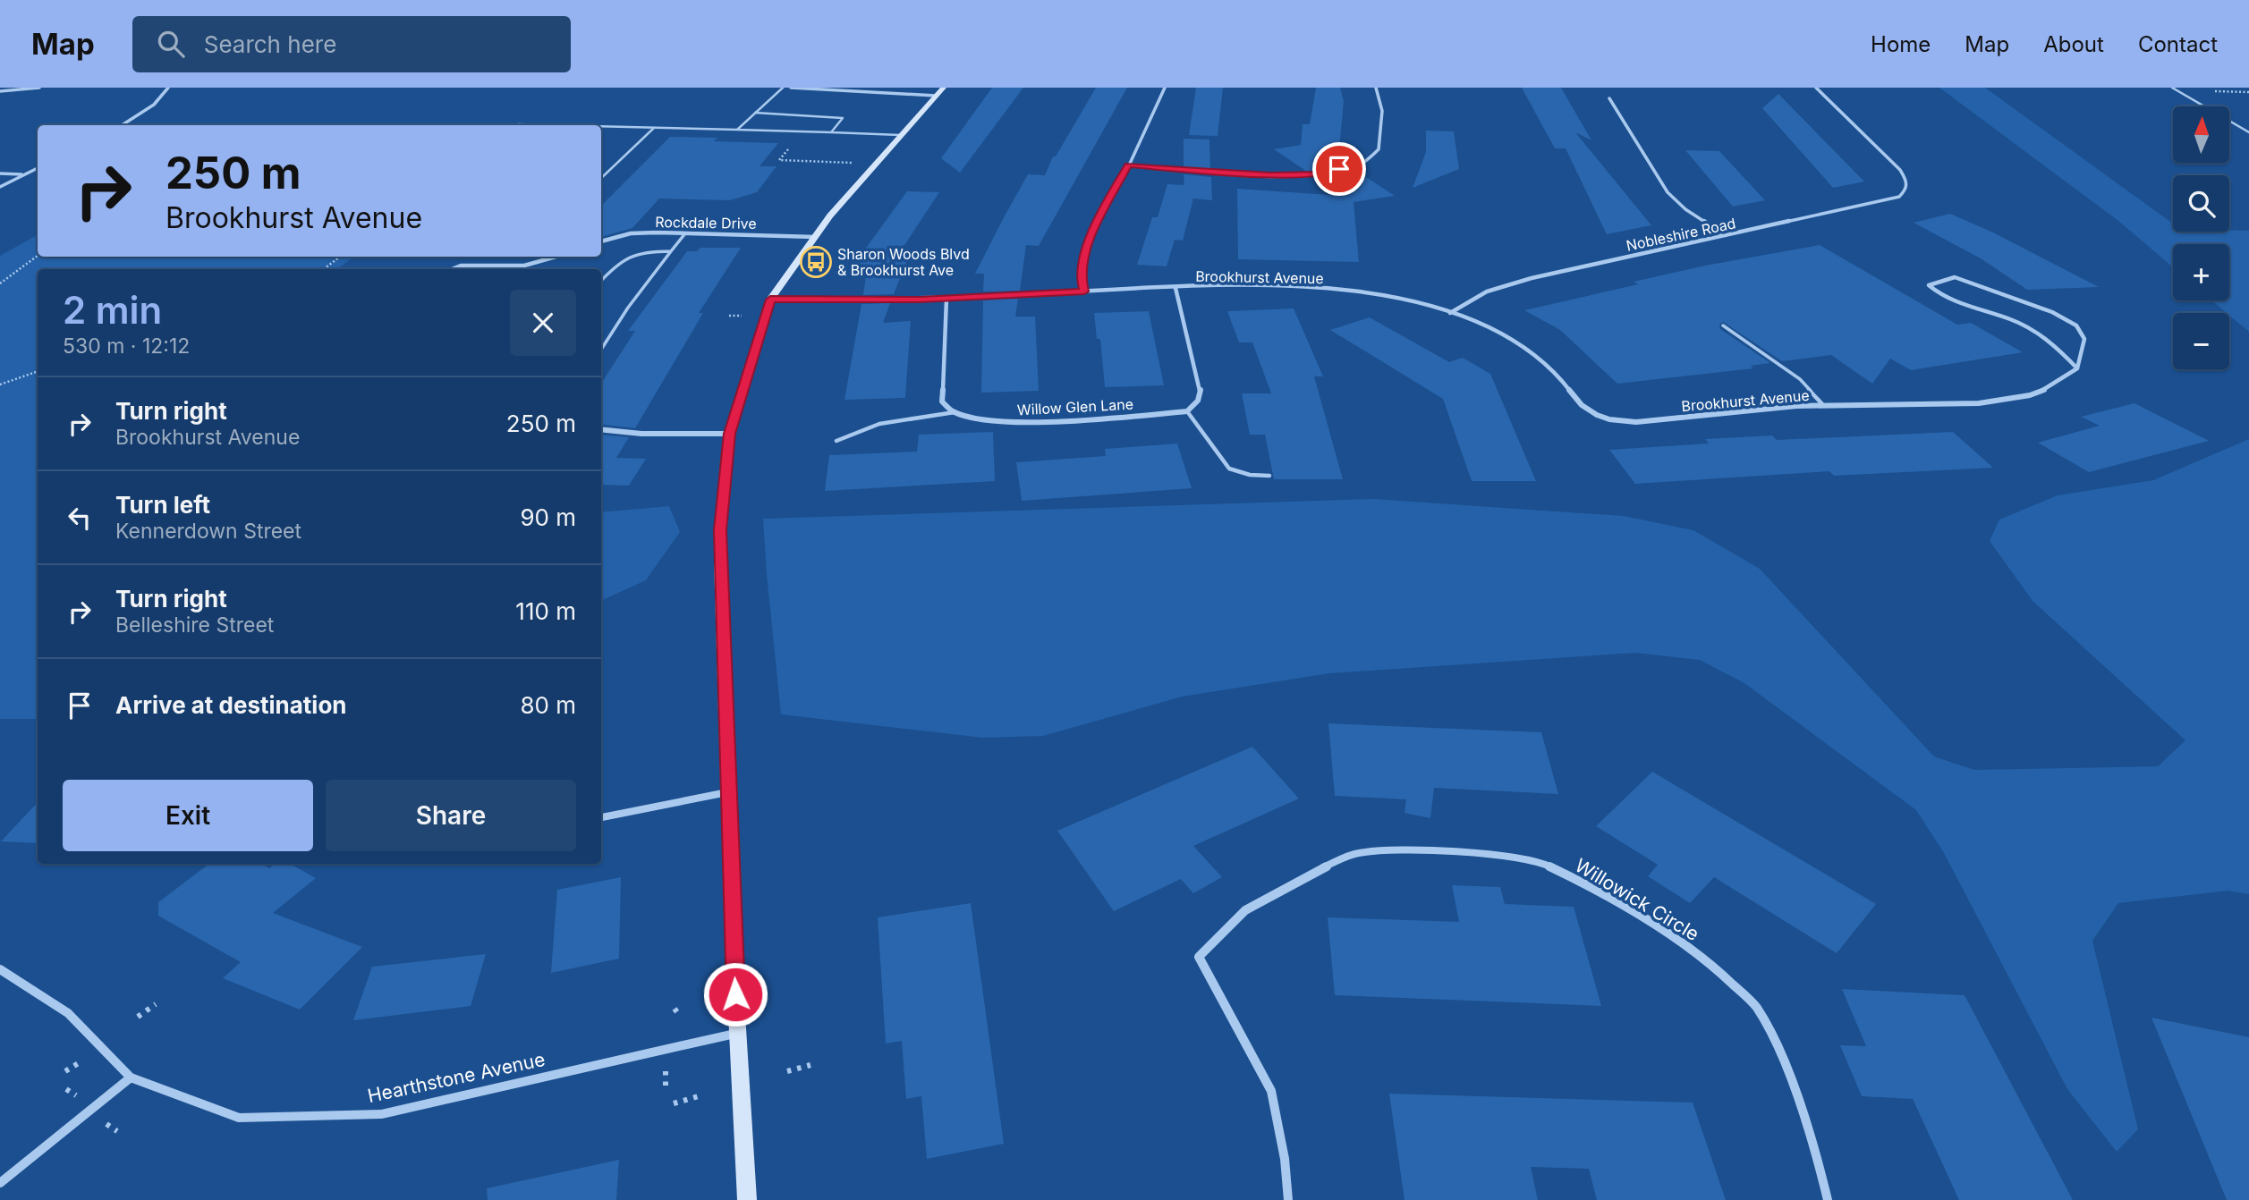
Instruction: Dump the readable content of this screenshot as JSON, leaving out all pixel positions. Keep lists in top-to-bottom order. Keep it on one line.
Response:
{"streets":{"street":["Rockdale Drive","Nobleshire Road","Brookhurst Avenue","Willow Glen Lane","Willowick Circle","Hearthstone Avenue"]},"crossings":[["Nobleshire Road","Brookhurst Avenue"]],"places":{"bus stop":["Sharon Woods Blvd & Brookhurst Ave"]},"north":"top","page":{"header":"Map","search":"Search here","nav":["Home","Map","About","Contact"],"map_buttons":["+","−"],"turn":["250 m","Brookhurst Avenue"],"heading":["2 min","530 m · 12:12"],"list":[{"name":"Turn right","note":"Brookhurst Avenue","value":"250 m"},{"name":"Turn left","note":"Kennerdown Street","value":"90 m"},{"name":"Turn right","note":"Belleshire Street","value":"110 m"},{"name":"Arrive at destination","value":"80 m"}],"buttons":["Exit","Share"]}}
